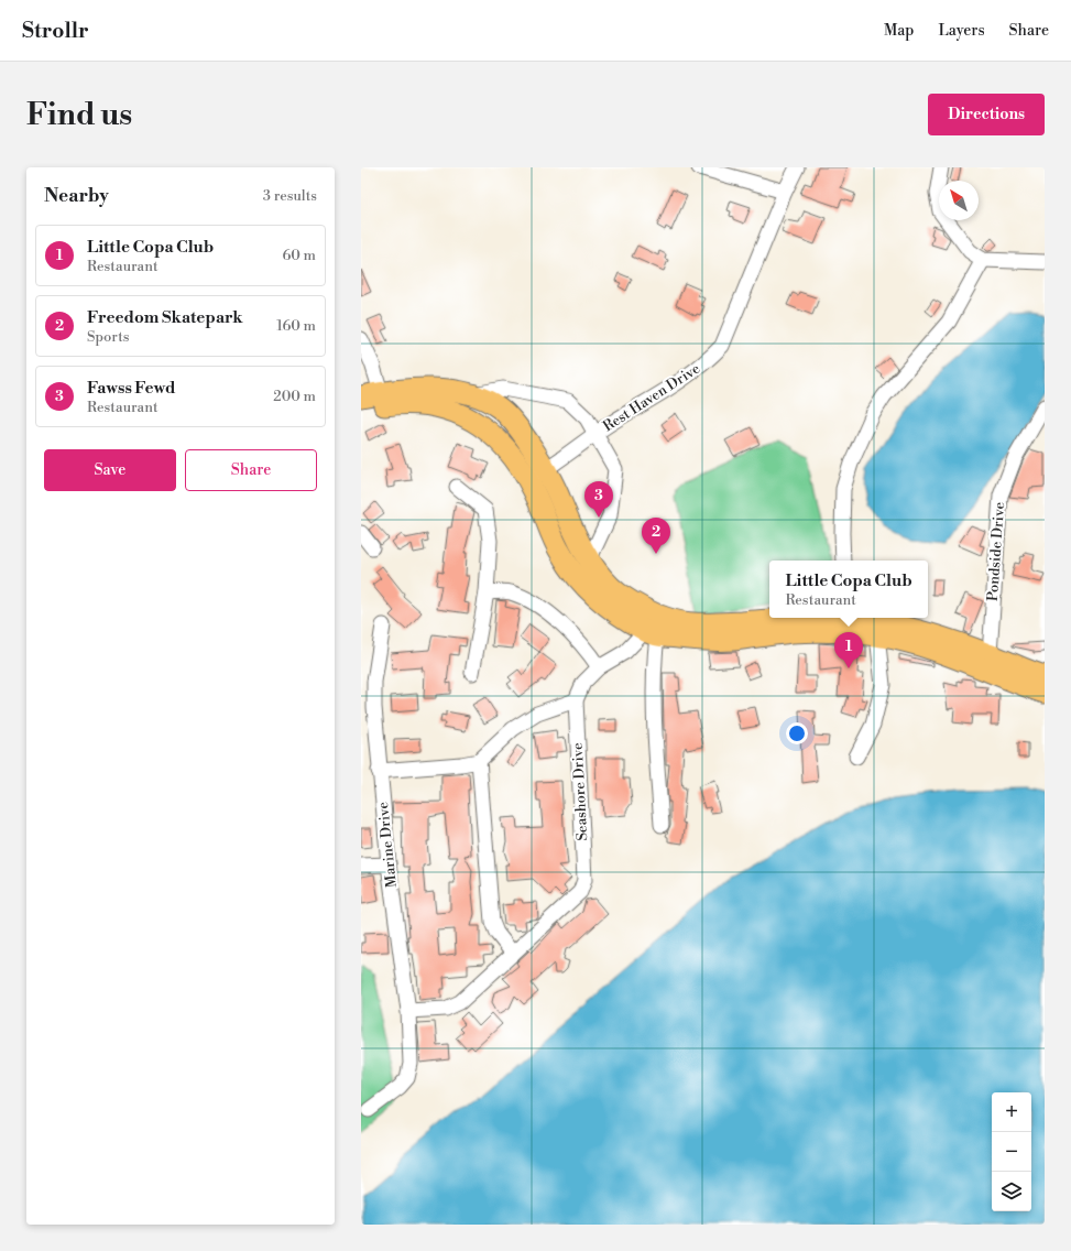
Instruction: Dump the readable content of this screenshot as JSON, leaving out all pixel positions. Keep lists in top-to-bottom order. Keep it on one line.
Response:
{"streets":{"street":["Rest Haven Drive","Pondside Drive","Seashore Drive","Marine Drive"]},"crossings":[["Seashore Drive","Marine Drive"]],"north":"top left","page":{"header":"Strollr","nav":["Map","Layers","Share"],"buttons":["Directions",["Save","Share"]],"title":"Find us","heading":["Nearby","3 results"],"list":[{"mark":"1","name":"Little Copa Club","note":"Restaurant","value":"60 m"},{"mark":"2","name":"Freedom Skatepark","note":"Sports","value":"160 m"},{"mark":"3","name":"Fawss Fewd","note":"Restaurant","value":"200 m"}],"pins":["3","2","1"],"popup":["Little Copa Club","Restaurant"],"map_buttons":["+","−"]}}
